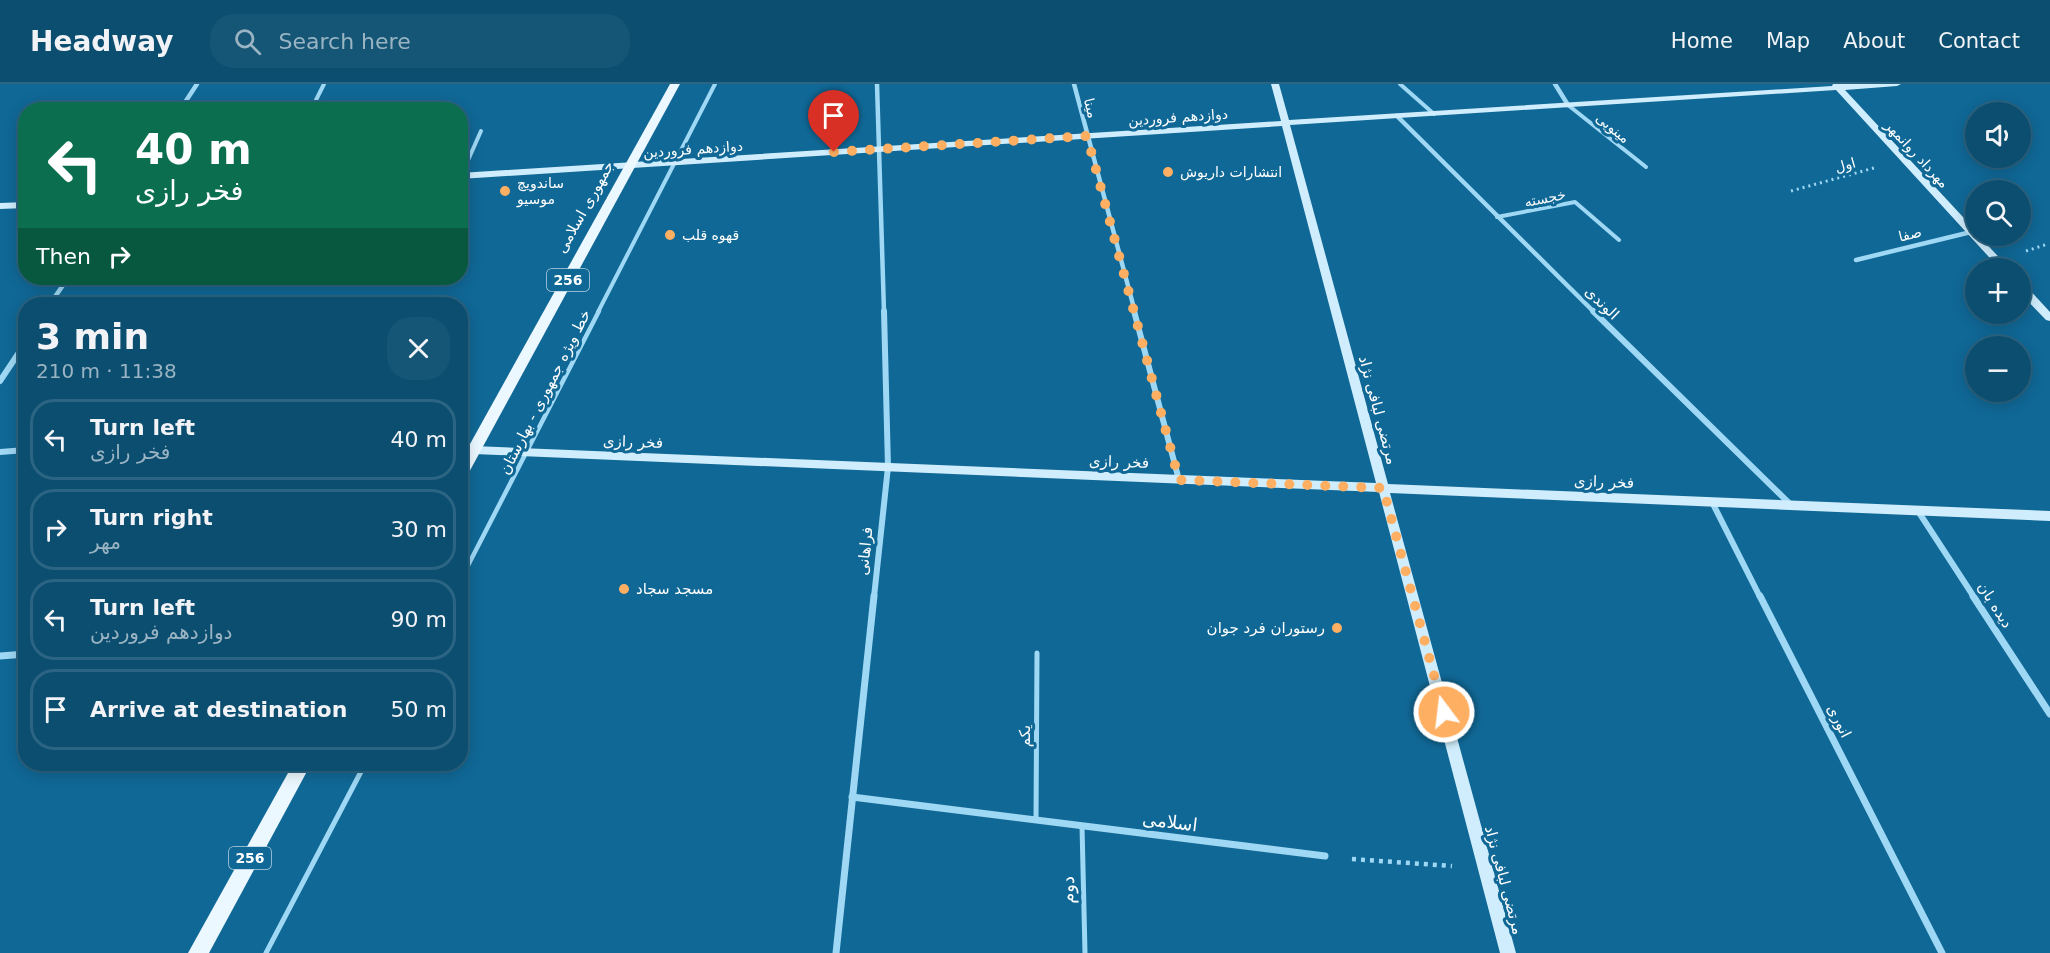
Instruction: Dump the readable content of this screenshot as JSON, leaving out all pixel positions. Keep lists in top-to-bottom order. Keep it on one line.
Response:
{"streets":{"main road":["دوازدهم فروردین","مهرداد روانمهر","جمهوری اسلامی","256","مرتضی لبافی نژاد","فخر رازی"],"street":["مینا","صفا","الوندی","فراهانی","دیده بان","انوری","اسلامی"],"lane":["مینویی","خجسته","خط ویژه جمهوری - بهارستان","یکم","دوم"],"path":["اول"]},"crossings":[["مینا","دوازدهم فروردین"],["مینا","فخر رازی"],["دوازدهم فروردین","مینویی"],["دوازدهم فروردین","مهرداد روانمهر"],["دوازدهم فروردین","جمهوری اسلامی"],["دوازدهم فروردین","الوندی"],["دوازدهم فروردین","خط ویژه جمهوری - بهارستان"],["دوازدهم فروردین","مرتضی لبافی نژاد"],["دوازدهم فروردین","فراهانی"],["مهرداد روانمهر","اول"],["خجسته","الوندی"],["جمهوری اسلامی","فخر رازی"],["الوندی","فخر رازی"],["خط ویژه جمهوری - بهارستان","فخر رازی"],["مرتضی لبافی نژاد","فخر رازی"],["فخر رازی","فراهانی"],["فخر رازی","دیده بان"],["فخر رازی","انوری"],["فراهانی","اسلامی"],["یکم","اسلامی"],["اسلامی","دوم"]],"places":["انتشارات داریوش","ساندویچ موسیو","قهوه قلب","مسجد سجاد","رستوران فرد جوان"],"page":{"header":"Headway","search":"Search here","nav":["Home","Map","About","Contact"],"map_buttons":["+","−"],"turn":["40 m","فخر رازی"],"then":"Then","heading":["3 min","210 m · 11:38"],"list":[{"name":"Turn left","note":"فخر رازی","value":"40 m"},{"name":"Turn right","note":"مهر","value":"30 m"},{"name":"Turn left","note":"دوازدهم فروردین","value":"90 m"},{"name":"Arrive at destination","value":"50 m"}]}}
